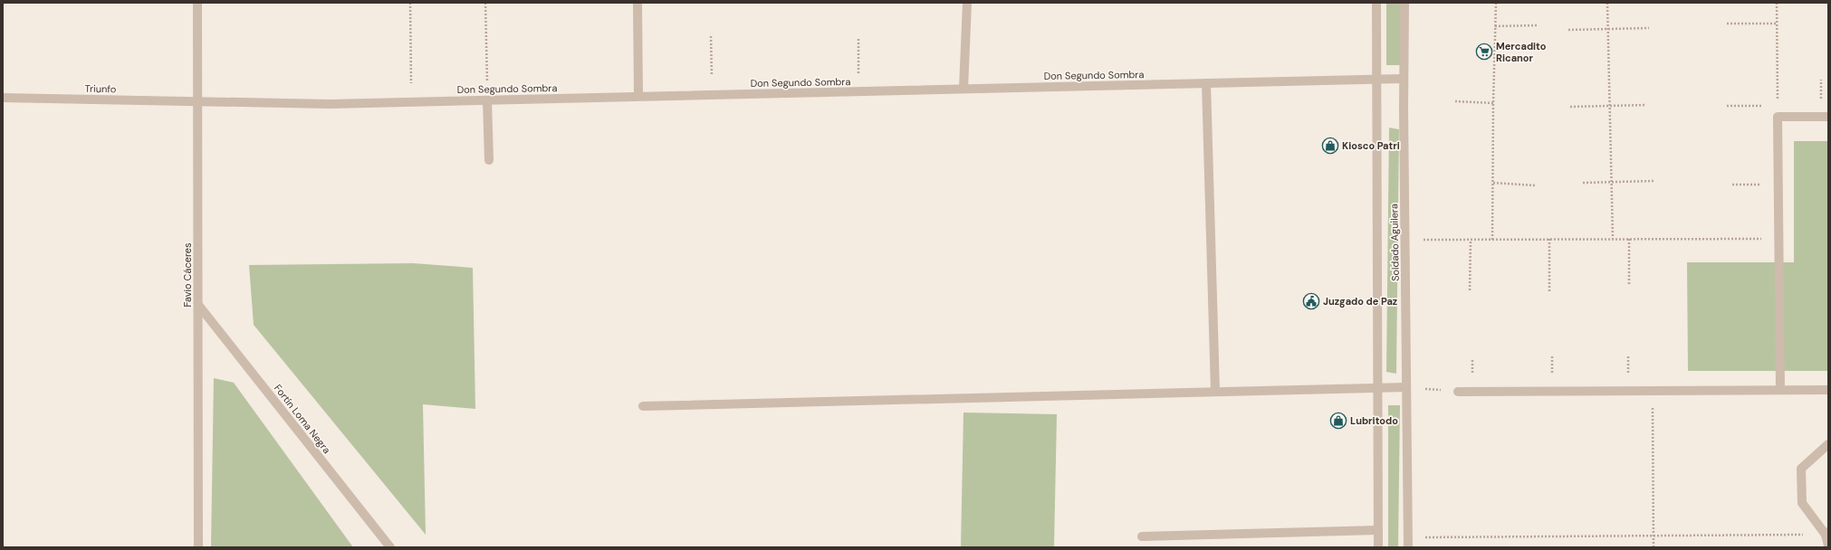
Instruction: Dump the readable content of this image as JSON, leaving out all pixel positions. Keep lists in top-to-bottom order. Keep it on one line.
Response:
{"streets":{"street":["Don Segundo Sombra","Triunfo","Soldado Aguilera","Favio Cáceres","Fortín Loma Negra"]},"crossings":[["Don Segundo Sombra","Triunfo"],["Don Segundo Sombra","Soldado Aguilera"],["Don Segundo Sombra","Favio Cáceres"],["Triunfo","Favio Cáceres"],["Favio Cáceres","Fortín Loma Negra"]],"places":{"supermarket":["Mercadito Ricanor"],"shop":["Kiosco Patri","Lubritodo"],"public building":["Juzgado de Paz"]}}
